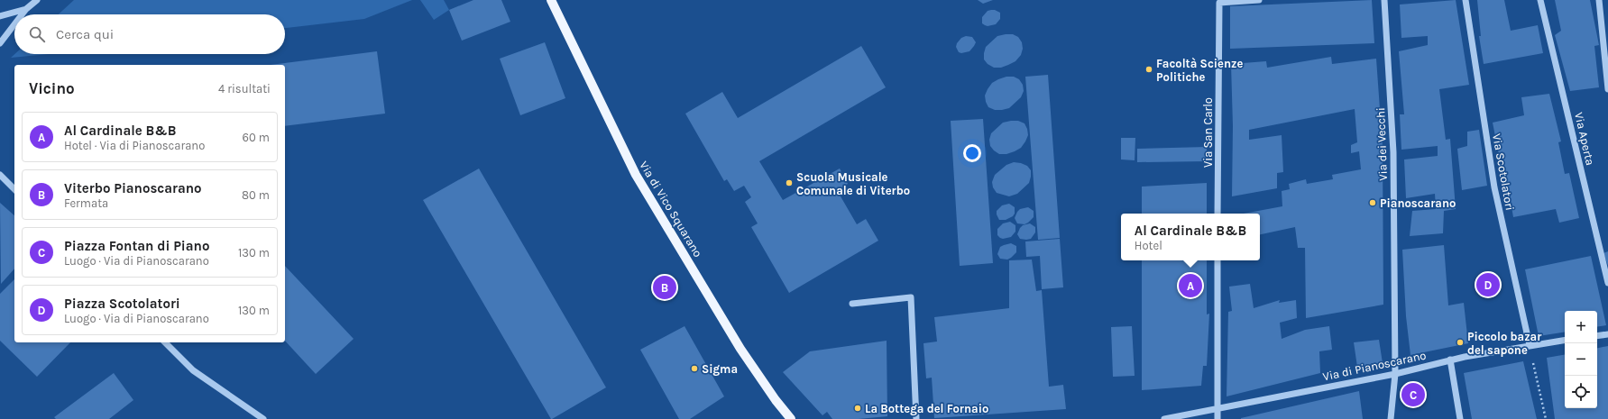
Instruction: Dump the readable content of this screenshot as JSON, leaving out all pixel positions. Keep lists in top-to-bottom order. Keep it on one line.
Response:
{"streets":{"main road":["Via di Vico Squarano"],"street":["Via San Carlo","Via Aperta","Via dei Vecchi","Via Scotolatori","Via di Pianoscarano"]},"crossings":[["Via dei Vecchi","Via di Pianoscarano"],["Via Scotolatori","Via di Pianoscarano"]],"places":["Facoltà Scienze Politiche","Scuola Musicale Comunale di Viterbo","Pianoscarano","Piccolo bazar del sapone","Sigma","La Bottega del Fornaio"],"page":{"search":"Cerca qui","heading":["Vicino","4 risultati"],"list":[{"mark":"A","name":"Al Cardinale B&B","note":"Hotel · Via di Pianoscarano","value":"60 m"},{"mark":"B","name":"Viterbo Pianoscarano","note":"Fermata","value":"80 m"},{"mark":"C","name":"Piazza Fontan di Piano","note":"Luogo · Via di Pianoscarano","value":"130 m"},{"mark":"D","name":"Piazza Scotolatori","note":"Luogo · Via di Pianoscarano","value":"130 m"}],"popup":["Al Cardinale B&B","Hotel"],"pins":["D","A","B","C"],"map_buttons":["+","−"]}}
